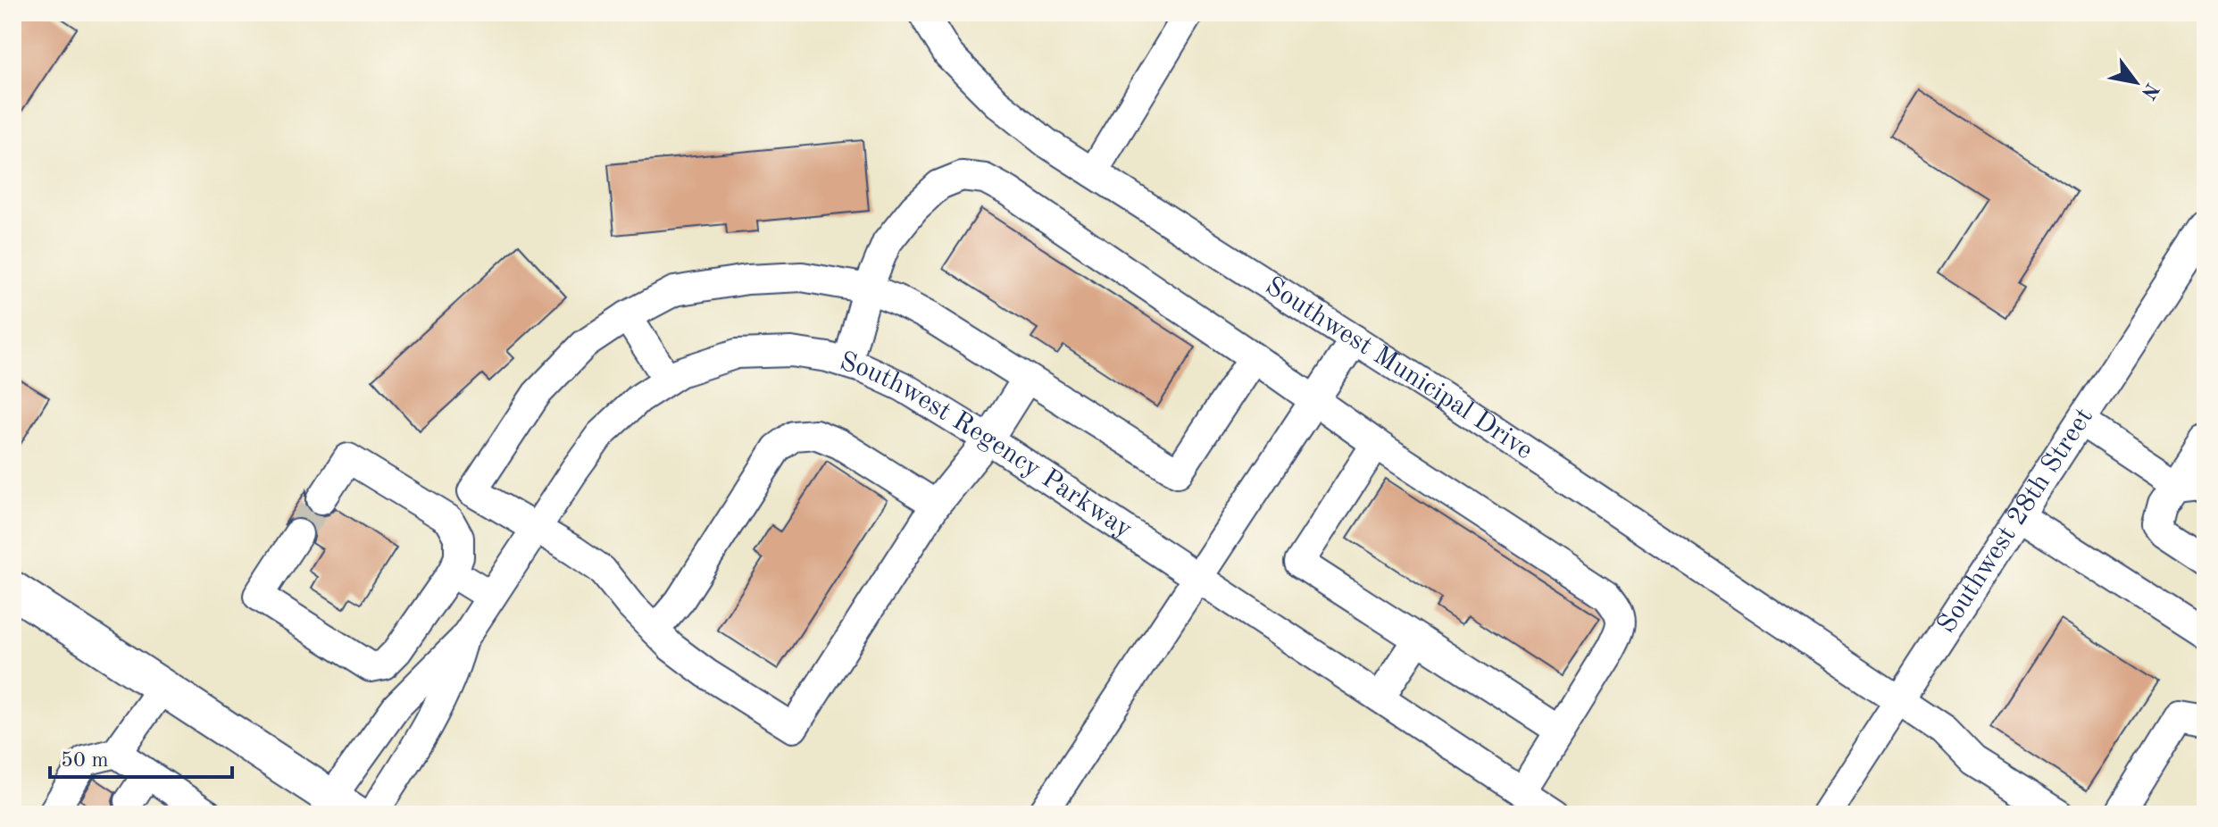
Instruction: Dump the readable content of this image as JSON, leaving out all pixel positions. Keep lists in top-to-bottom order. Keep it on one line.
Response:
{"streets":{"street":["Southwest Municipal Drive","Southwest Regency Parkway","Southwest 28th Street"]},"crossings":[["Southwest Municipal Drive","Southwest 28th Street"]],"scale_bar":"50 m","north":"bottom right"}
